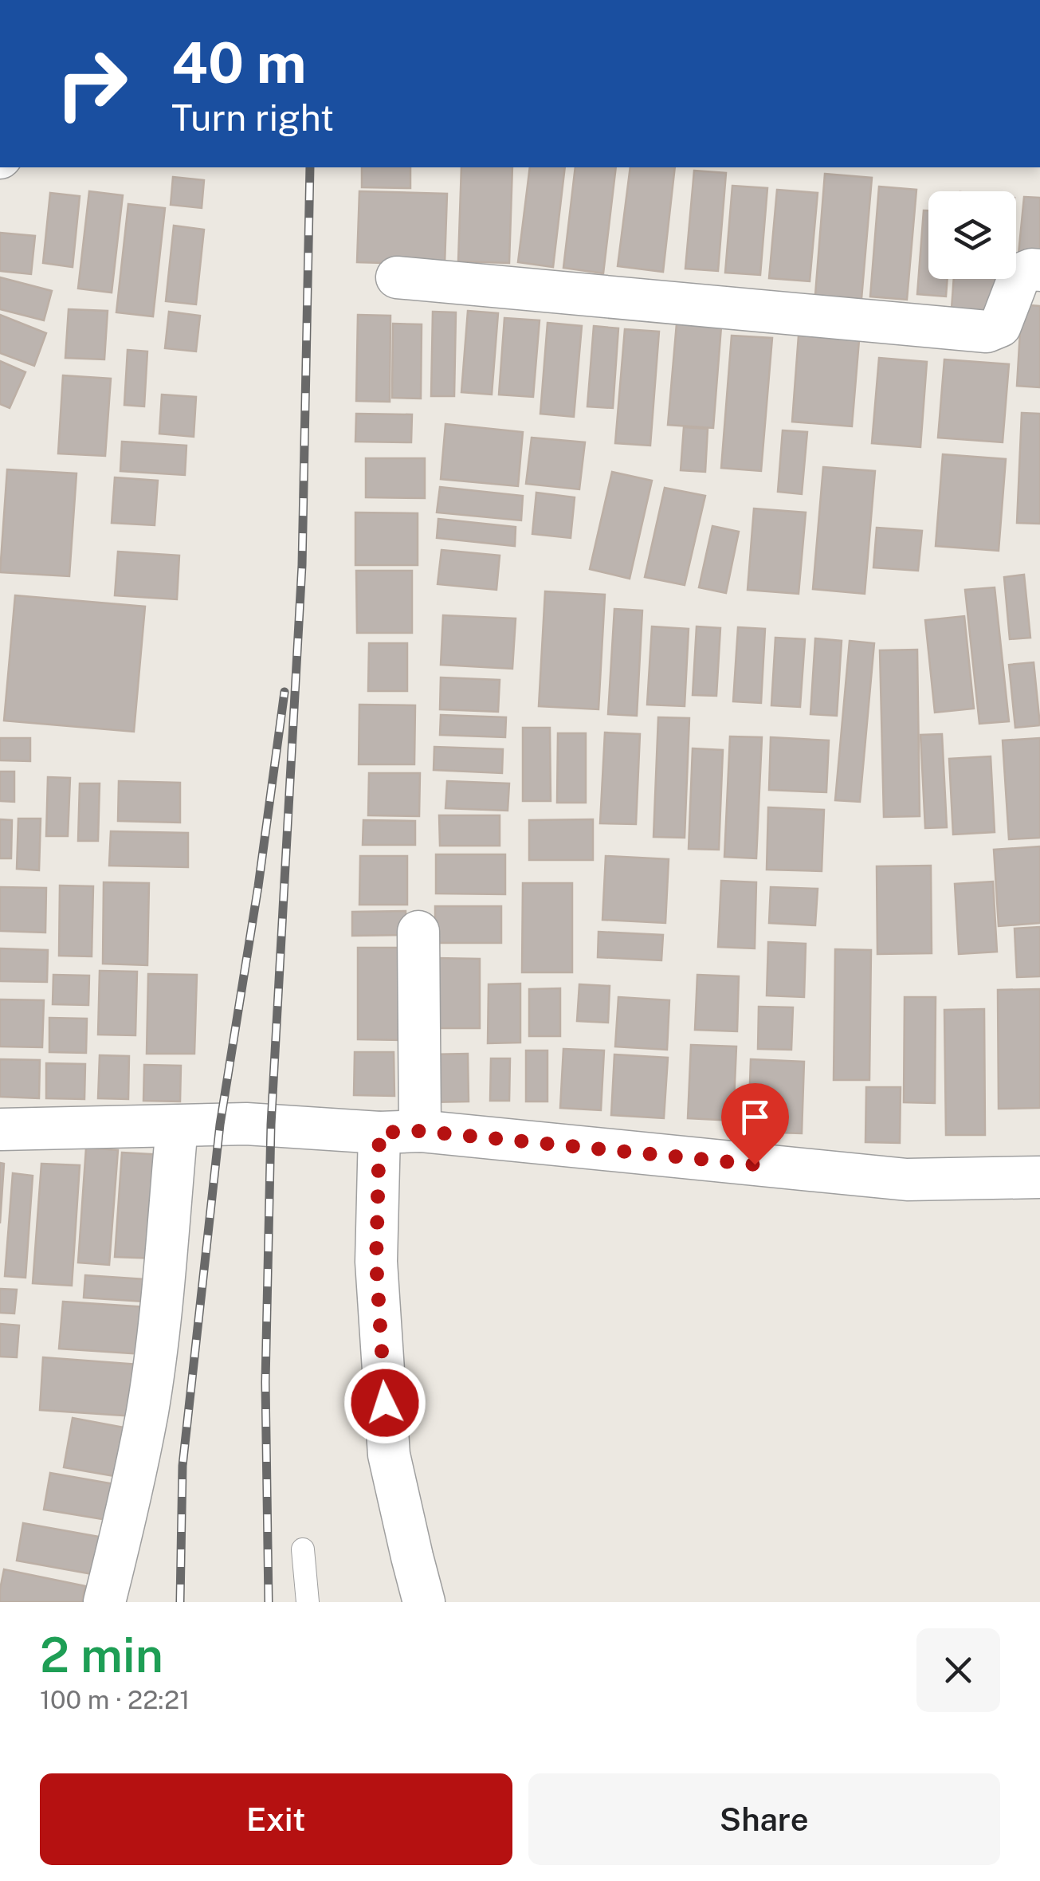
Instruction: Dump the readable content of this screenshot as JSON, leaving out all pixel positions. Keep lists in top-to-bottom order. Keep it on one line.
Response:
{"page":{"turn":["40 m","Turn right"],"heading":["2 min","100 m · 22:21"],"buttons":["Exit","Share"]}}
